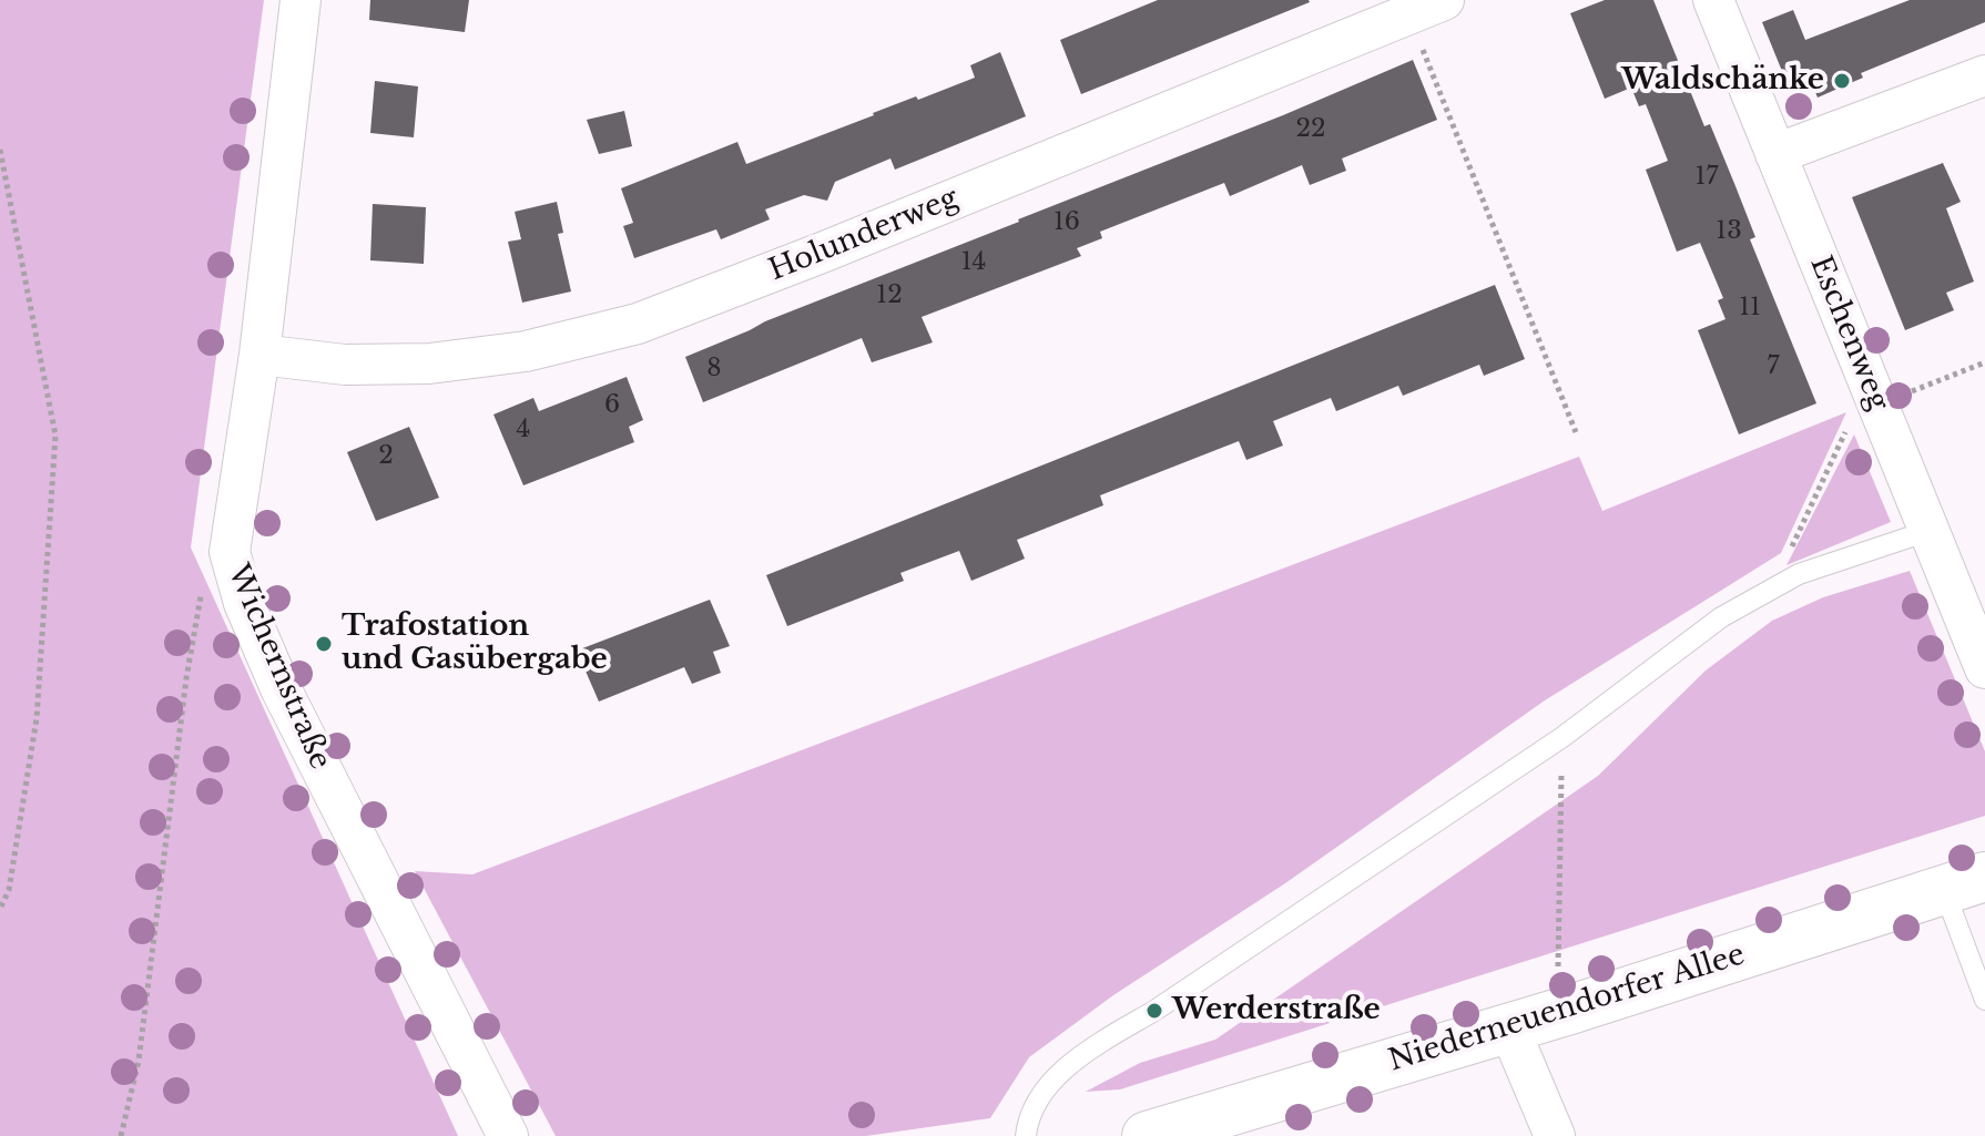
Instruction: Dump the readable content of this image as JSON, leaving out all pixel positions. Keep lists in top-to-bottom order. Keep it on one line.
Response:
{"streets":{"main road":["Niederneuendorfer Allee"],"street":["Holunderweg","Eschenweg","Wichernstraße"]},"crossings":[["Holunderweg","Wichernstraße"]],"places":["Waldschänke","Trafostation und Gasübergabe","Werderstraße"],"house_numbers":["22","17","16","13","14","12","11","7","8","6","4","2"]}
